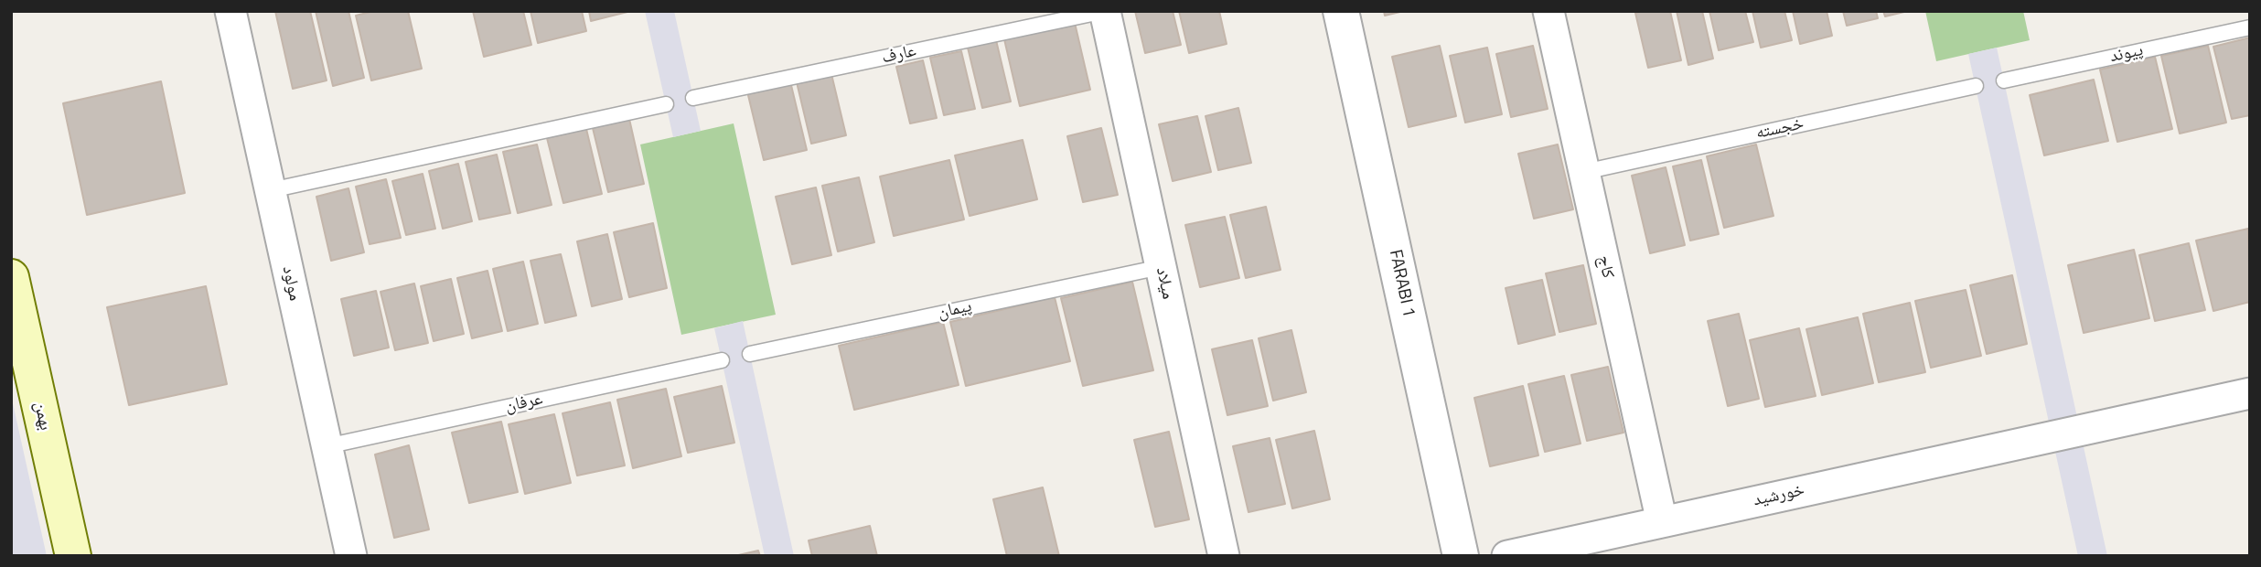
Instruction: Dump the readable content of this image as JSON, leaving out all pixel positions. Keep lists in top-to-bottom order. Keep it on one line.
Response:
{"streets":{"main road":["بهمن"],"street":["کاج","مولود","میلاد","FARABI 1","خورشید"],"lane":["پیوند","عارف","خجسته","پیمان","عرفان"]},"crossings":[["عارف","میلاد"],["خجسته","کاج"],["کاج","خورشید"],["مولود","عرفان"],["میلاد","پیمان"]]}
